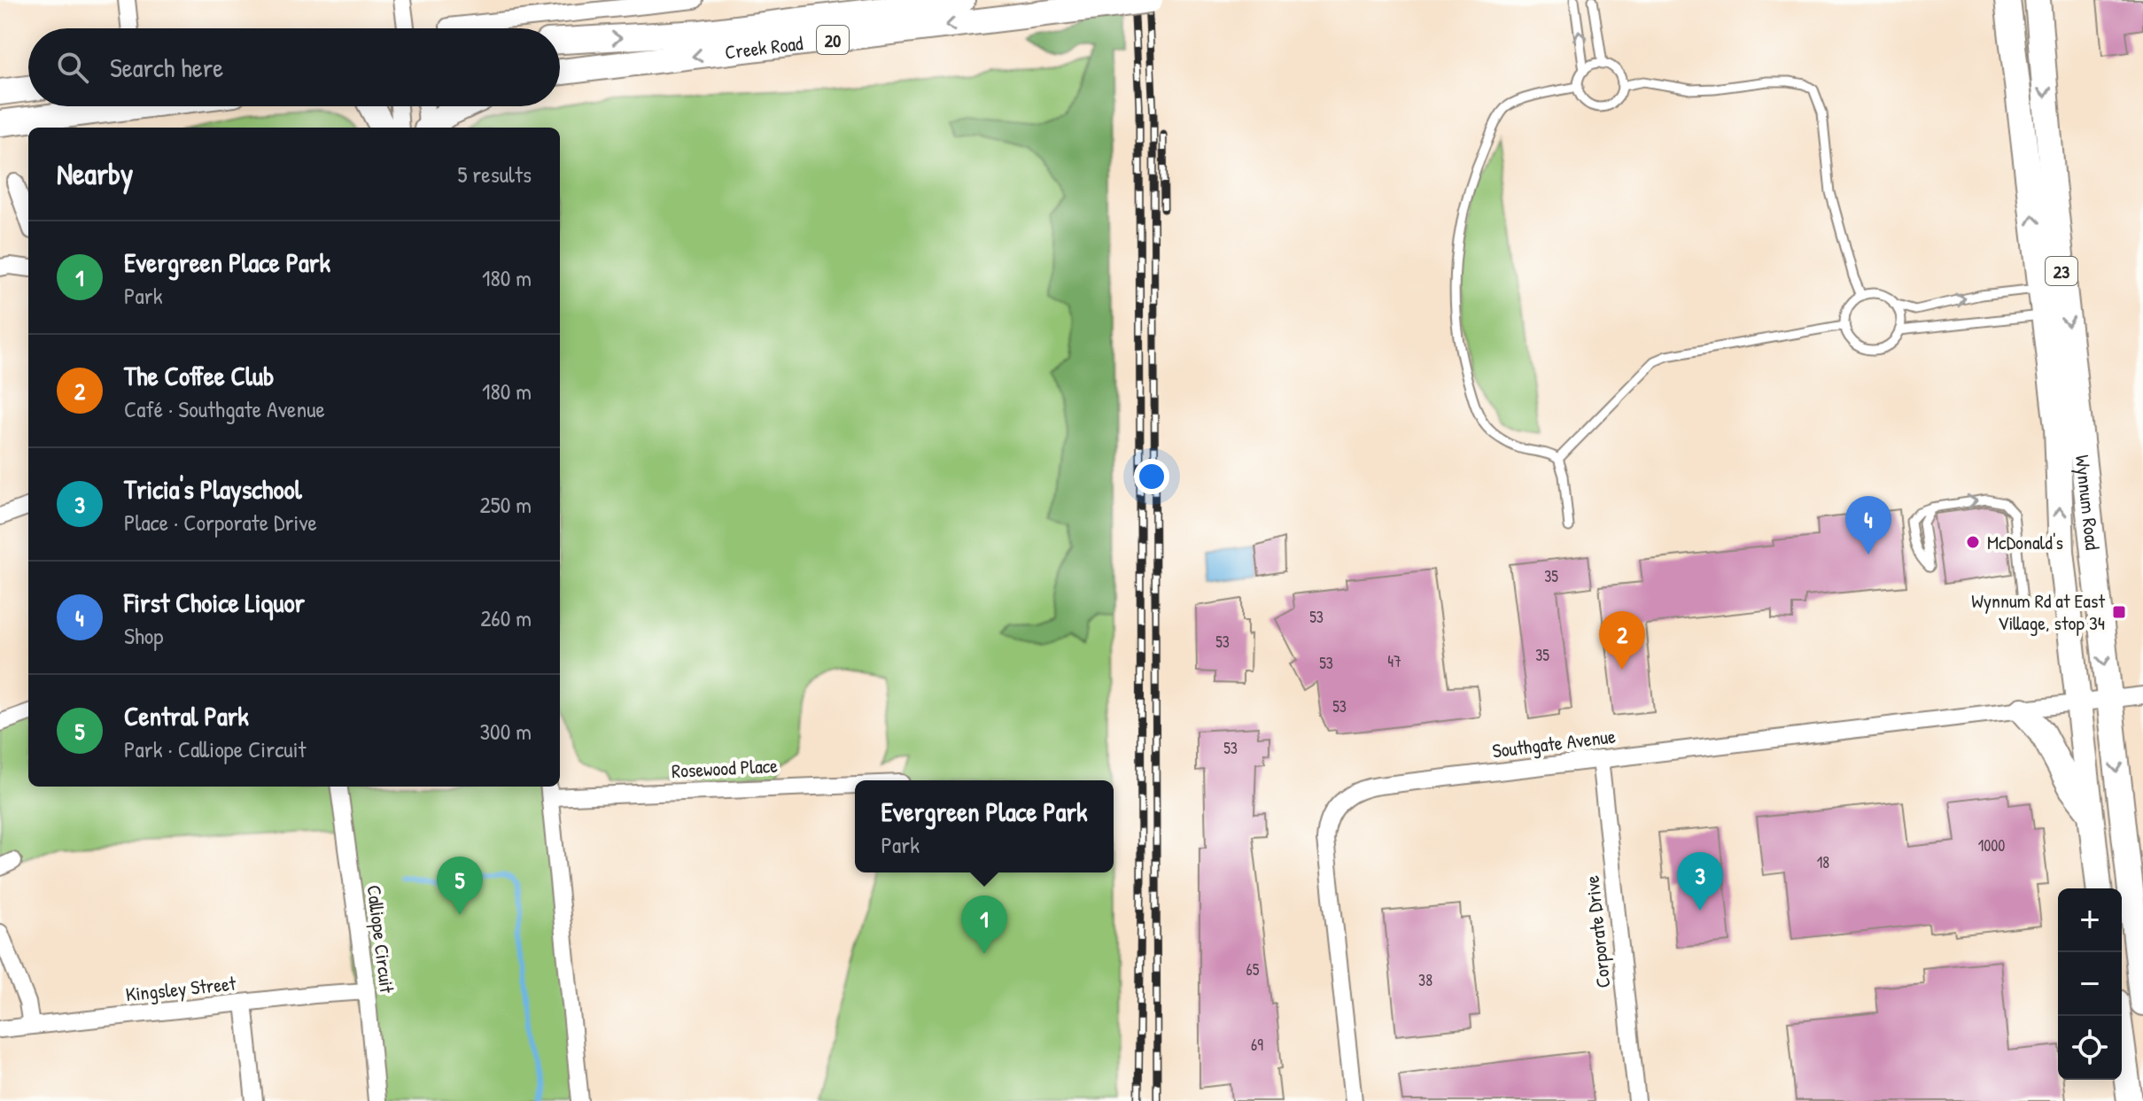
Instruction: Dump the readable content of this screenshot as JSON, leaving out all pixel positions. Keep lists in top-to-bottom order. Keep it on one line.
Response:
{"streets":{"main road":["20","Creek Road","23","Wynnum Road"],"street":["Southgate Avenue","Rosewood Place","Corporate Drive","Calliope Circuit","Kingsley Street"]},"crossings":[["Wynnum Road","Southgate Avenue"],["Southgate Avenue","Corporate Drive"],["Calliope Circuit","Kingsley Street"]],"places":{"other":["McDonald's"],"transit":["Wynnum Rd at East Village, stop 34"]},"house_numbers":["35","53","53","35","47","53","53","53","1000","18","65","38","69"],"page":{"search":"Search here","heading":["Nearby","5 results"],"list":[{"mark":"1","name":"Evergreen Place Park","note":"Park","value":"180 m"},{"mark":"2","name":"The Coffee Club","note":"Café · Southgate Avenue","value":"180 m"},{"mark":"3","name":"Tricia's Playschool","note":"Place · Corporate Drive","value":"250 m"},{"mark":"4","name":"First Choice Liquor","note":"Shop","value":"260 m"},{"mark":"5","name":"Central Park","note":"Park · Calliope Circuit","value":"300 m"}],"pins":["4","2","3","5","1"],"popup":["Evergreen Place Park","Park"],"map_buttons":["+","−"]}}
